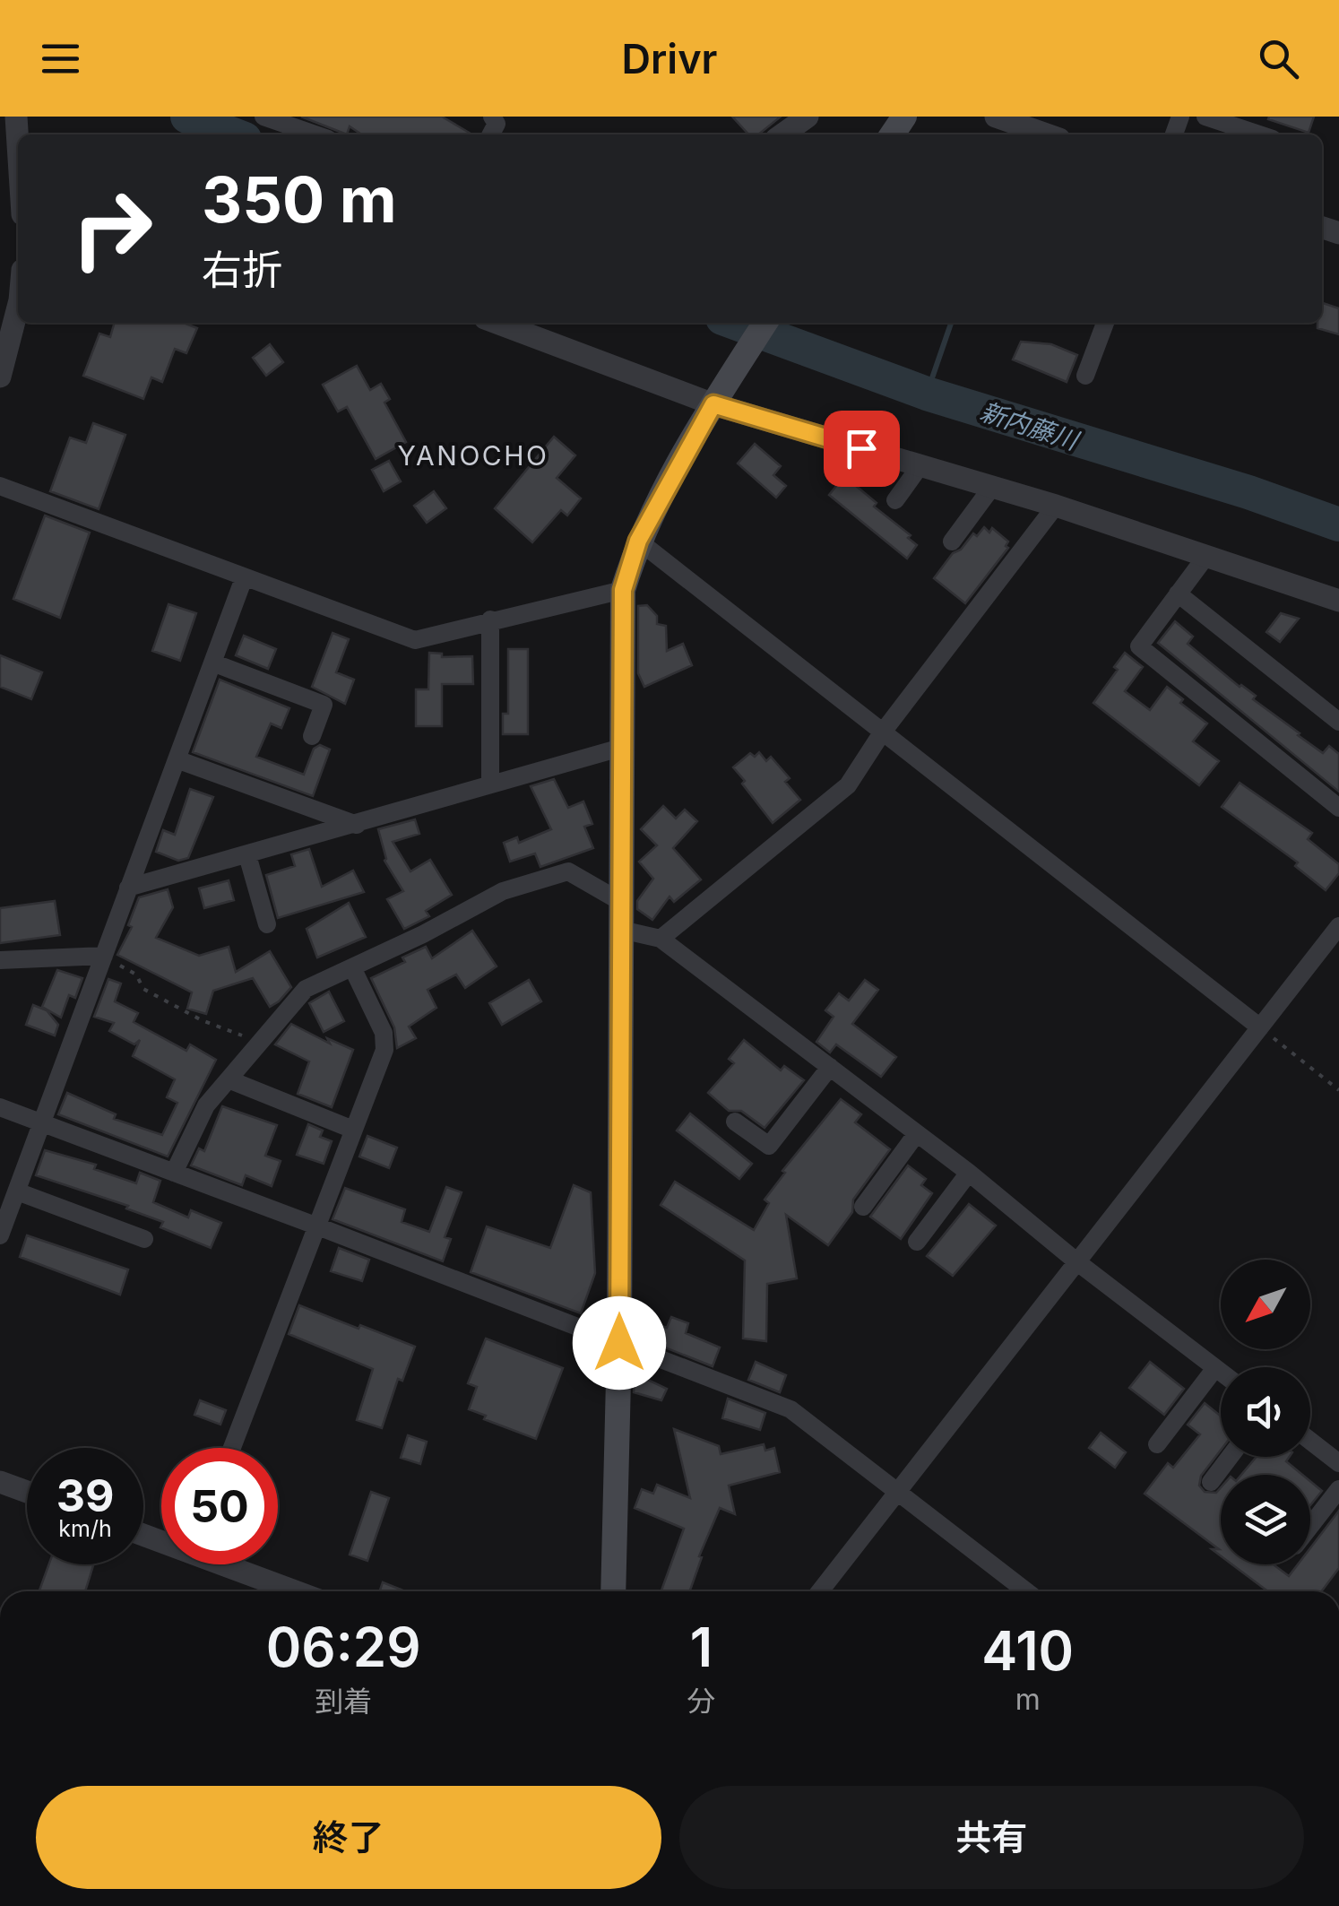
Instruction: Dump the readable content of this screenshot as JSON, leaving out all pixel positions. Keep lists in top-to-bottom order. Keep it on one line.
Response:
{"districts":["YANOCHO"],"water":["新内藤川"],"north":"bottom left","page":{"header":"Drivr","turn":["350 m","右折"],"speed":"39 km/h","limit":"50","eta":["06:29","到着","1","分","410","m"],"buttons":["終了","共有"]}}
